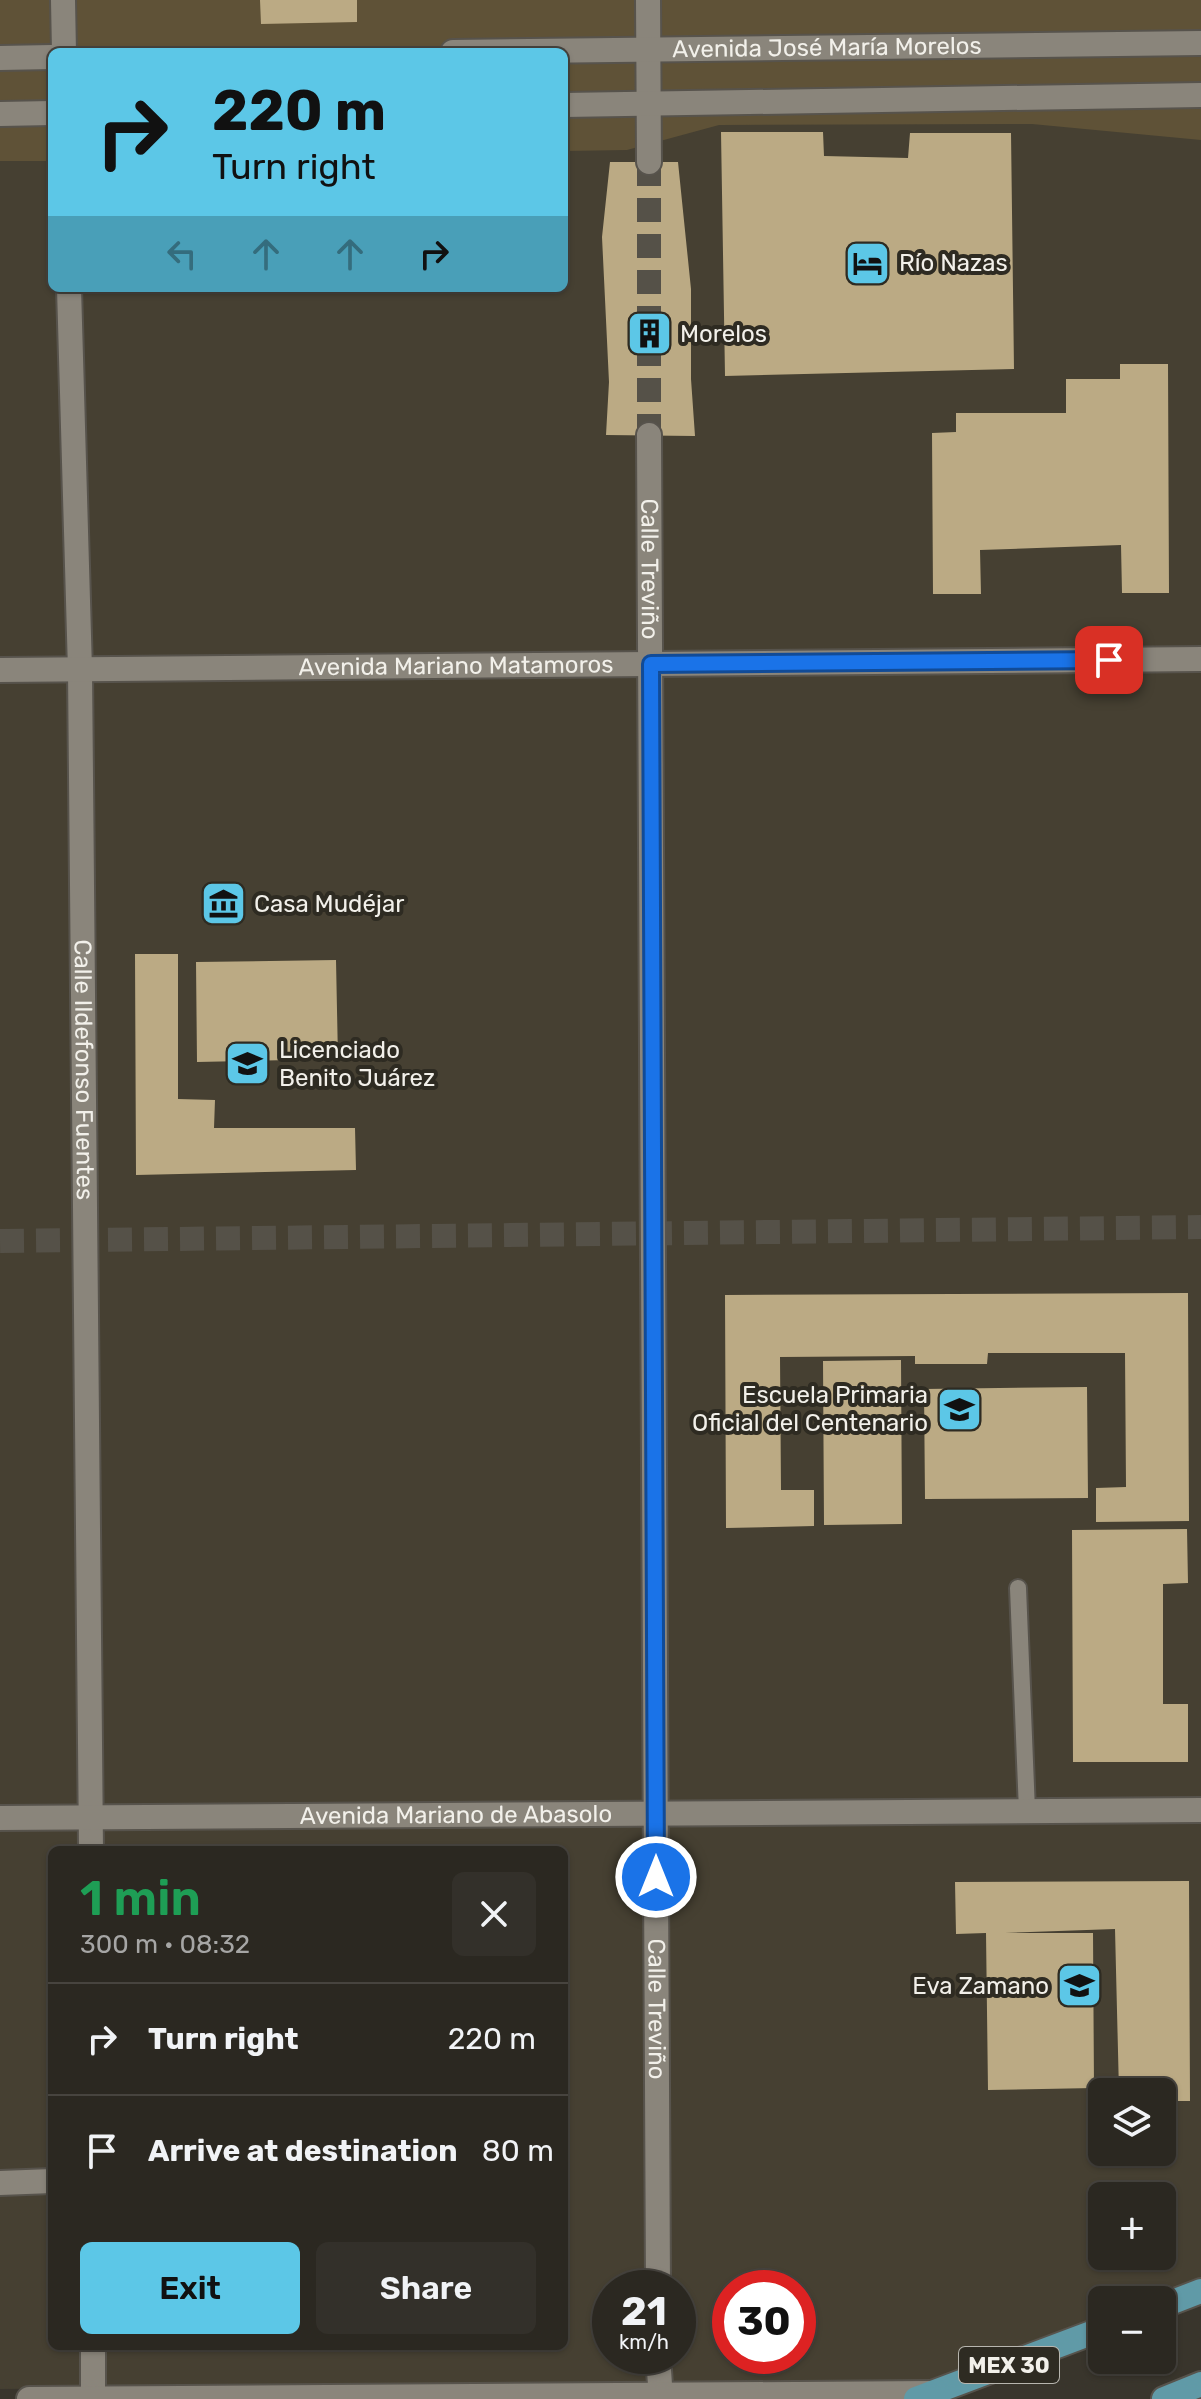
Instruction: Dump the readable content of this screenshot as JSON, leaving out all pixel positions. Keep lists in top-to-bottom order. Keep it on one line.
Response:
{"streets":{"main road":["MEX 30"],"street":["Avenida José María Morelos","Calle Treviño","Avenida Mariano Matamoros","Calle Ildefonso Fuentes","Avenida Mariano de Abasolo"]},"crossings":[["Calle Treviño","Avenida Mariano Matamoros"],["Calle Treviño","Avenida Mariano de Abasolo"],["Avenida Mariano Matamoros","Calle Ildefonso Fuentes"],["Calle Ildefonso Fuentes","Avenida Mariano de Abasolo"]],"places":{"hotel":["Río Nazas"],"building":["Morelos"],"museum":["Casa Mudéjar"],"school or university":["Licenciado Benito Juárez","Escuela Primaria Oficial del Centenario","Eva Zamano"]},"page":{"turn":["220 m","Turn right"],"heading":["1 min","300 m · 08:32"],"list":[{"name":"Turn right","value":"220 m"},{"name":"Arrive at destination","value":"80 m"}],"map_buttons":["+","−"],"buttons":["Exit","Share"],"speed":"21 km/h","limit":"30"}}
